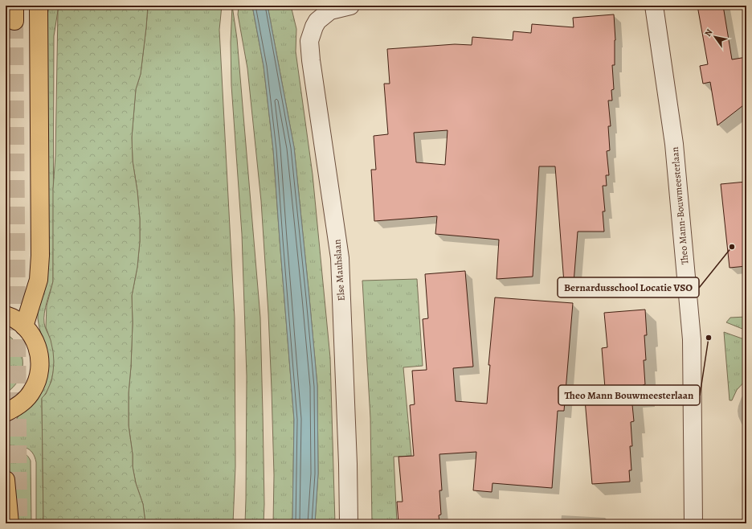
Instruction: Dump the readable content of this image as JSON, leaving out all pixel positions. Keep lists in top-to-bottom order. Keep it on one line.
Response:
{"streets":{"street":["Theo Mann-Bouwmeesterlaan","Else Mauhslaan"]},"places":["Bernardusschool Locatie VSO","Theo Mann Bouwmeesterlaan"],"north":"top left"}
